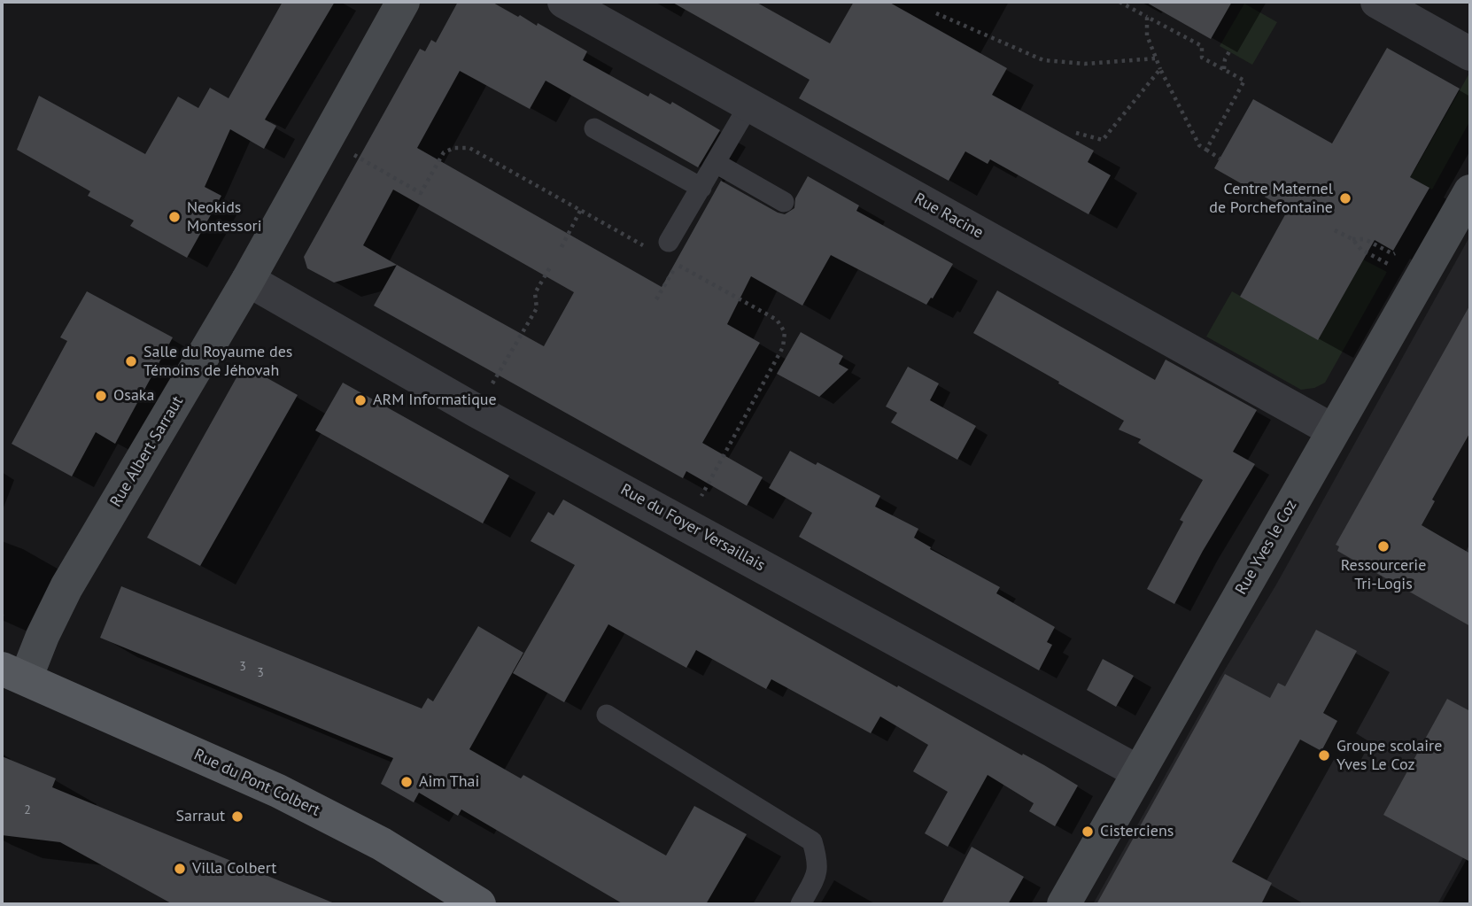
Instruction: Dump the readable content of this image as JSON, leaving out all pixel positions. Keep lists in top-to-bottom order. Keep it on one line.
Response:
{"streets":{"main road":["Rue Albert Sarraut","Rue Yves le Coz","Rue du Pont Colbert"],"street":["Rue Racine","Rue du Foyer Versaillais"]},"crossings":[["Rue Racine","Rue Yves le Coz"],["Rue Albert Sarraut","Rue du Foyer Versaillais"],["Rue Albert Sarraut","Rue du Pont Colbert"],["Rue du Foyer Versaillais","Rue Yves le Coz"]],"places":["Centre Maternel de Porchefontaine","Neokids Montessori","Salle du Royaume des Témoins de Jéhovah","Osaka","ARM Informatique","Ressourcerie Tri-Logis","Groupe scolaire Yves Le Coz","Aim Thai","Sarraut","Cisterciens","Villa Colbert"],"house_numbers":["3","3","2"]}
